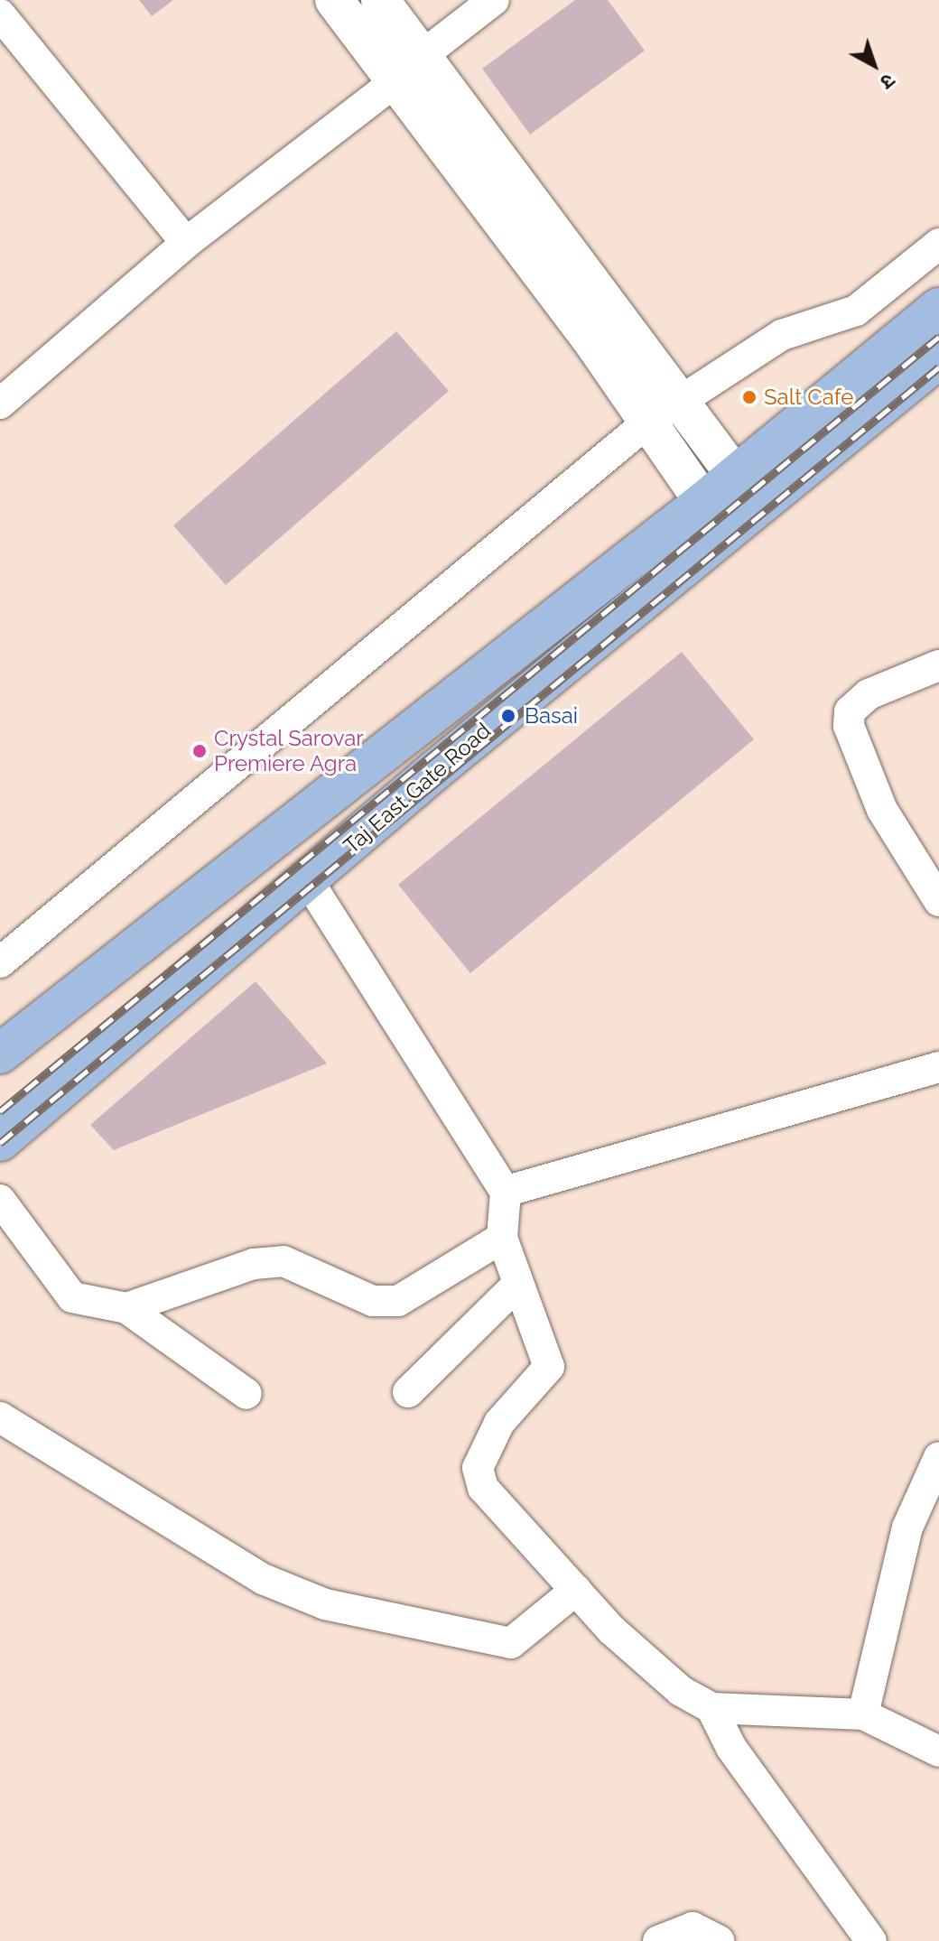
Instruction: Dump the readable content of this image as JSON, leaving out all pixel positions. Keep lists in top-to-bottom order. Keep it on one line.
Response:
{"streets":{"main road":["Taj East Gate Road"]},"places":["Salt Cafe","Basai","Crystal Sarovar Premiere Agra"],"north":"bottom right"}
